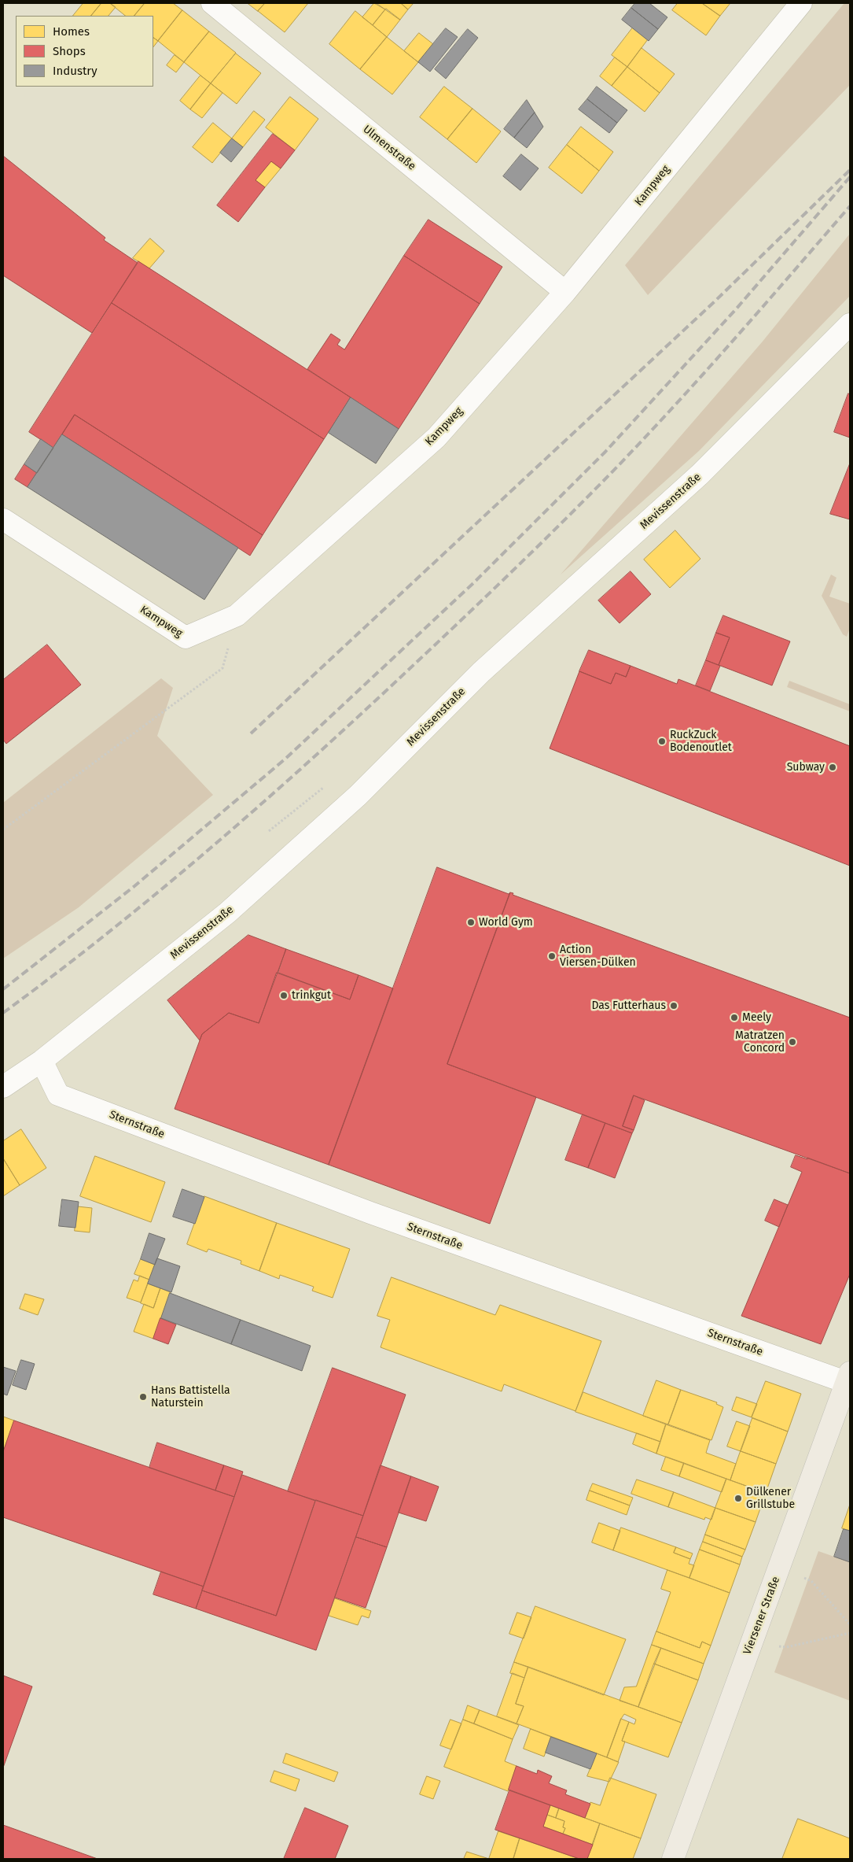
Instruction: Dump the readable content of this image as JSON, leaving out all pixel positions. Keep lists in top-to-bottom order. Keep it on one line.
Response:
{"streets":{"main road":["Viersener Straße"],"street":["Ulmenstraße","Kampweg","Mevissenstraße","Sternstraße"]},"crossings":[["Ulmenstraße","Kampweg"],["Mevissenstraße","Sternstraße"],["Sternstraße","Viersener Straße"]],"places":["RuckZuck Bodenoutlet","Subway","World Gym","Action Viersen-Dülken","trinkgut","Das Futterhaus","Meely","Matratzen Concord","Hans Battistella Naturstein","Dülkener Grillstube"],"legend":["Homes","Shops","Industry"]}
